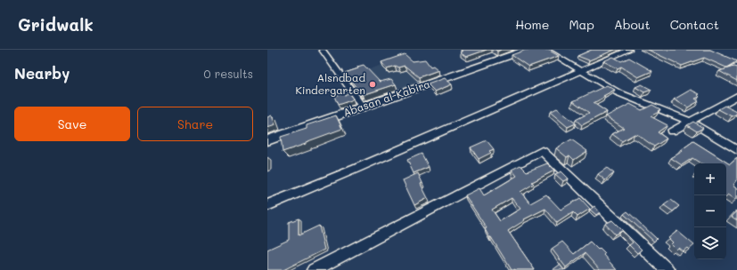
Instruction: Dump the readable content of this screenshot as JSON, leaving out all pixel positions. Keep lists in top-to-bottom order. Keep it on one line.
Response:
{"streets":{"main road":["Abasan al-Kabira"]},"places":["Alsndbad Kindergarten"],"page":{"header":"Gridwalk","nav":["Home","Map","About","Contact"],"heading":["Nearby","0 results"],"buttons":["Save","Share"],"map_buttons":["+","−"]}}
